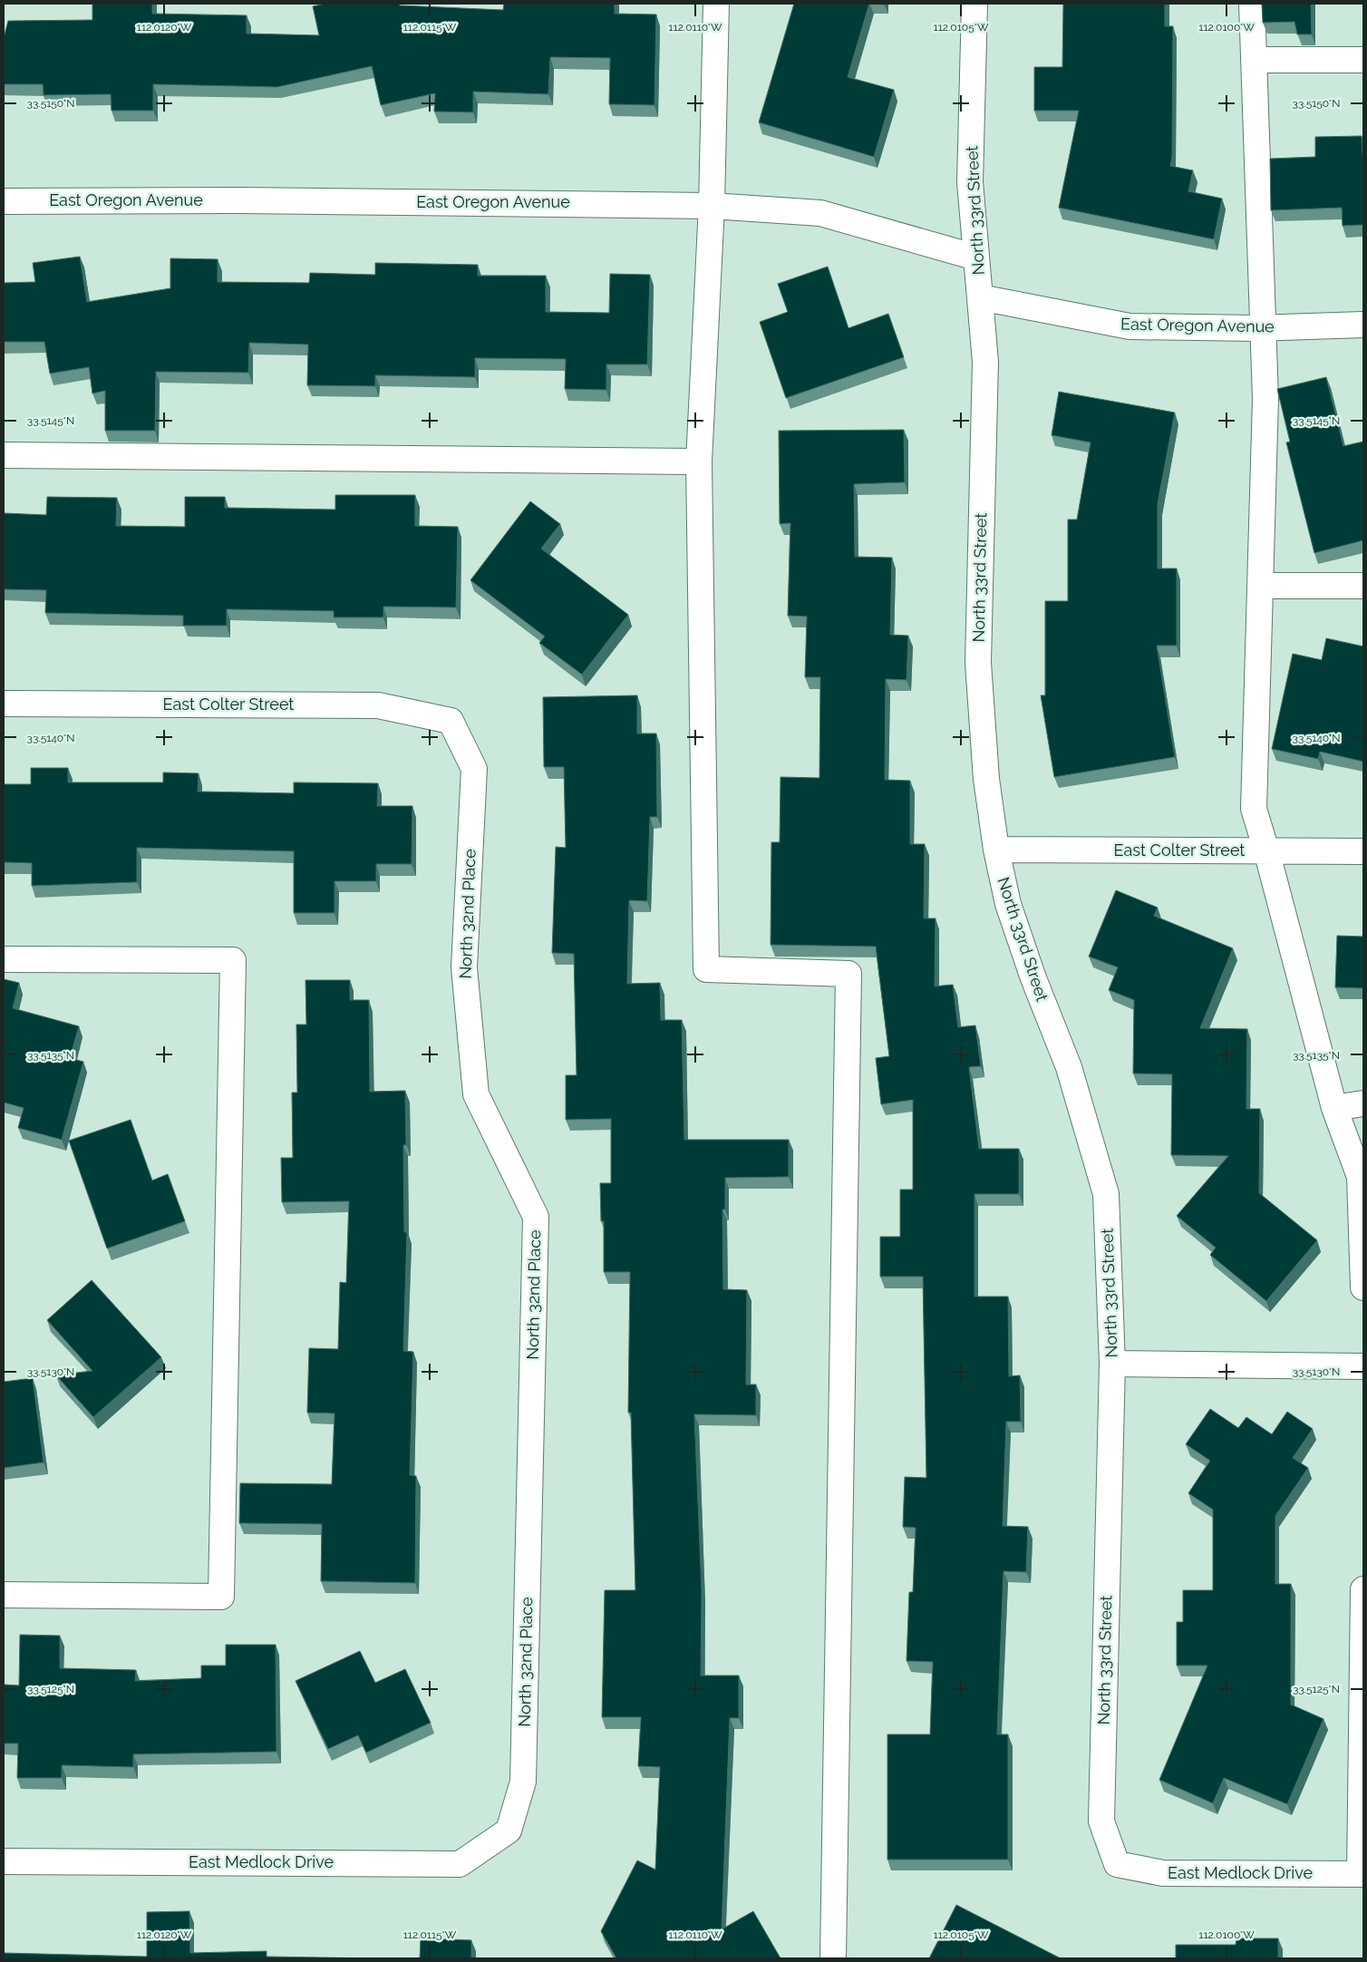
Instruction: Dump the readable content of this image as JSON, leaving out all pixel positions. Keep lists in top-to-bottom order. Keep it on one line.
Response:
{"streets":{"street":["East Oregon Avenue","North 33rd Street","East Colter Street","North 32nd Place","East Medlock Drive"]},"crossings":[["East Oregon Avenue","North 33rd Street"],["North 33rd Street","East Colter Street"],["North 33rd Street","East Medlock Drive"],["East Colter Street","North 32nd Place"],["North 32nd Place","East Medlock Drive"]],"coordinates":["112.0120°W","112.0115°W","112.0110°W","112.0105°W","112.0100°W","33.5150°N","33.5145°N","33.5140°N","33.5135°N","33.5130°N","33.5125°N"]}
